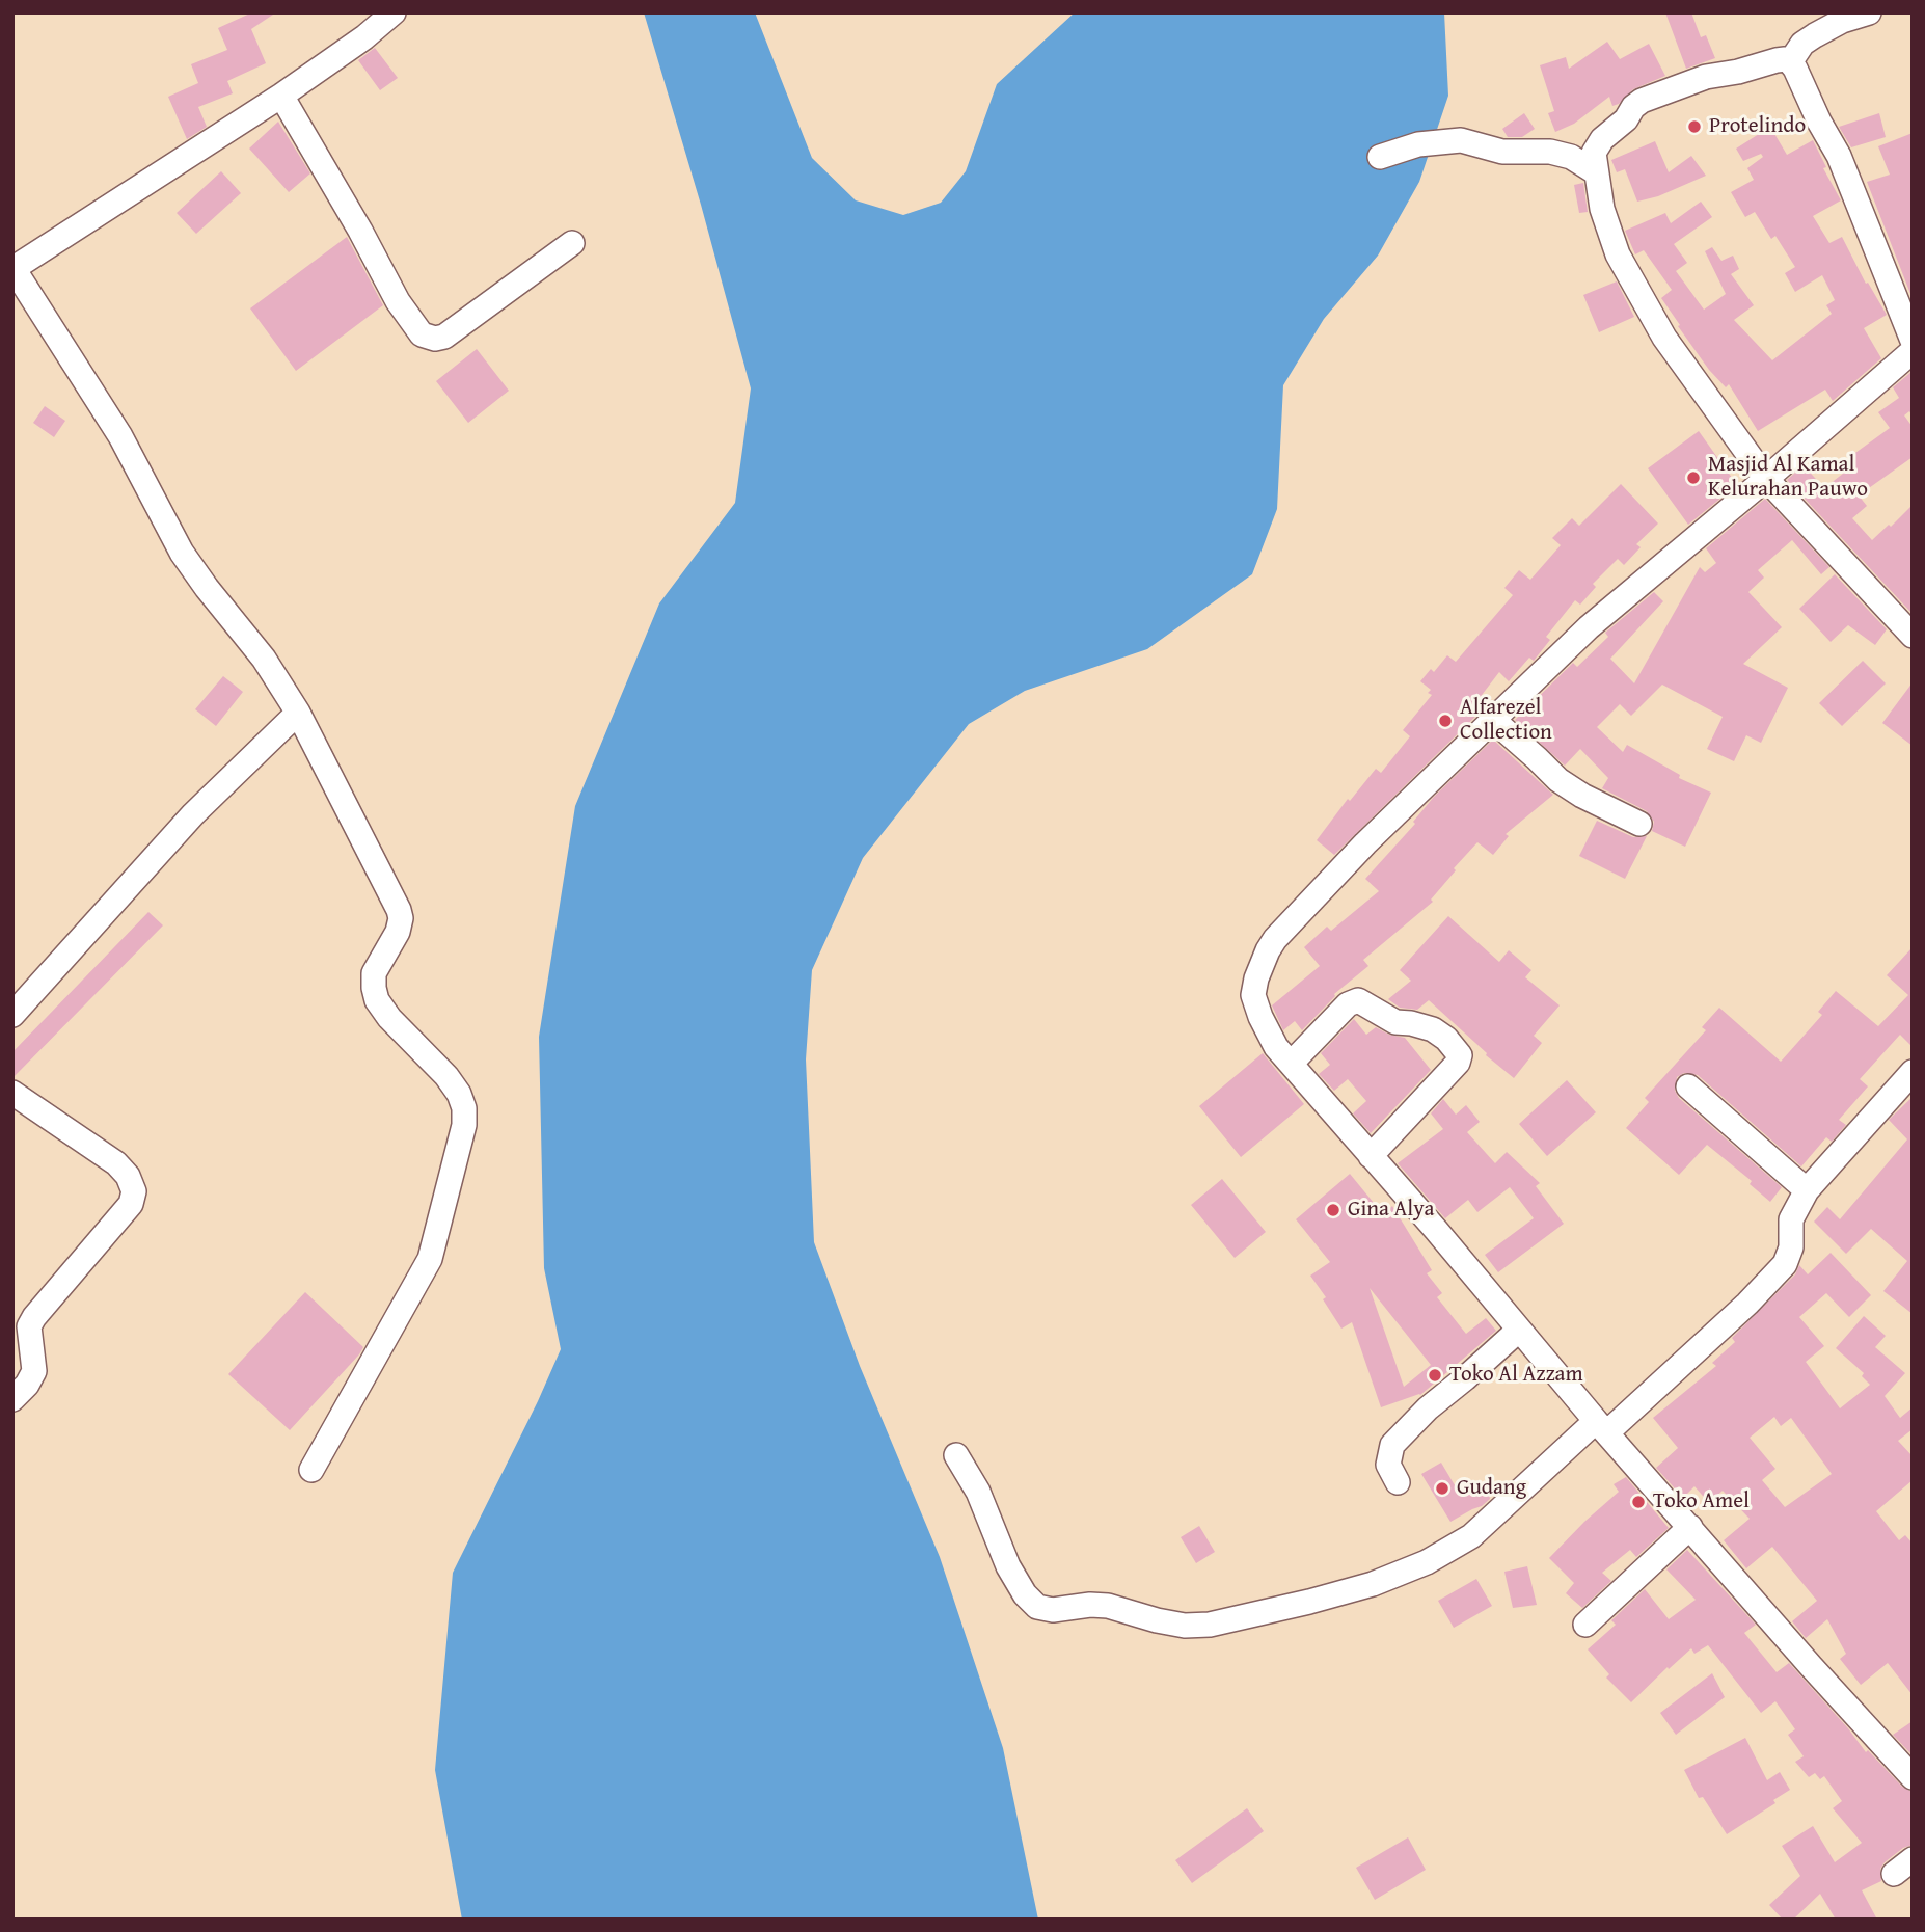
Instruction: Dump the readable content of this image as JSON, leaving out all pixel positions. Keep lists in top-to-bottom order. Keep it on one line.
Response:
{"places":["Protelindo","Masjid Al Kamal Kelurahan Pauwo","Alfarezel Collection","Gina Alya","Toko Al Azzam","Gudang","Toko Amel"]}
